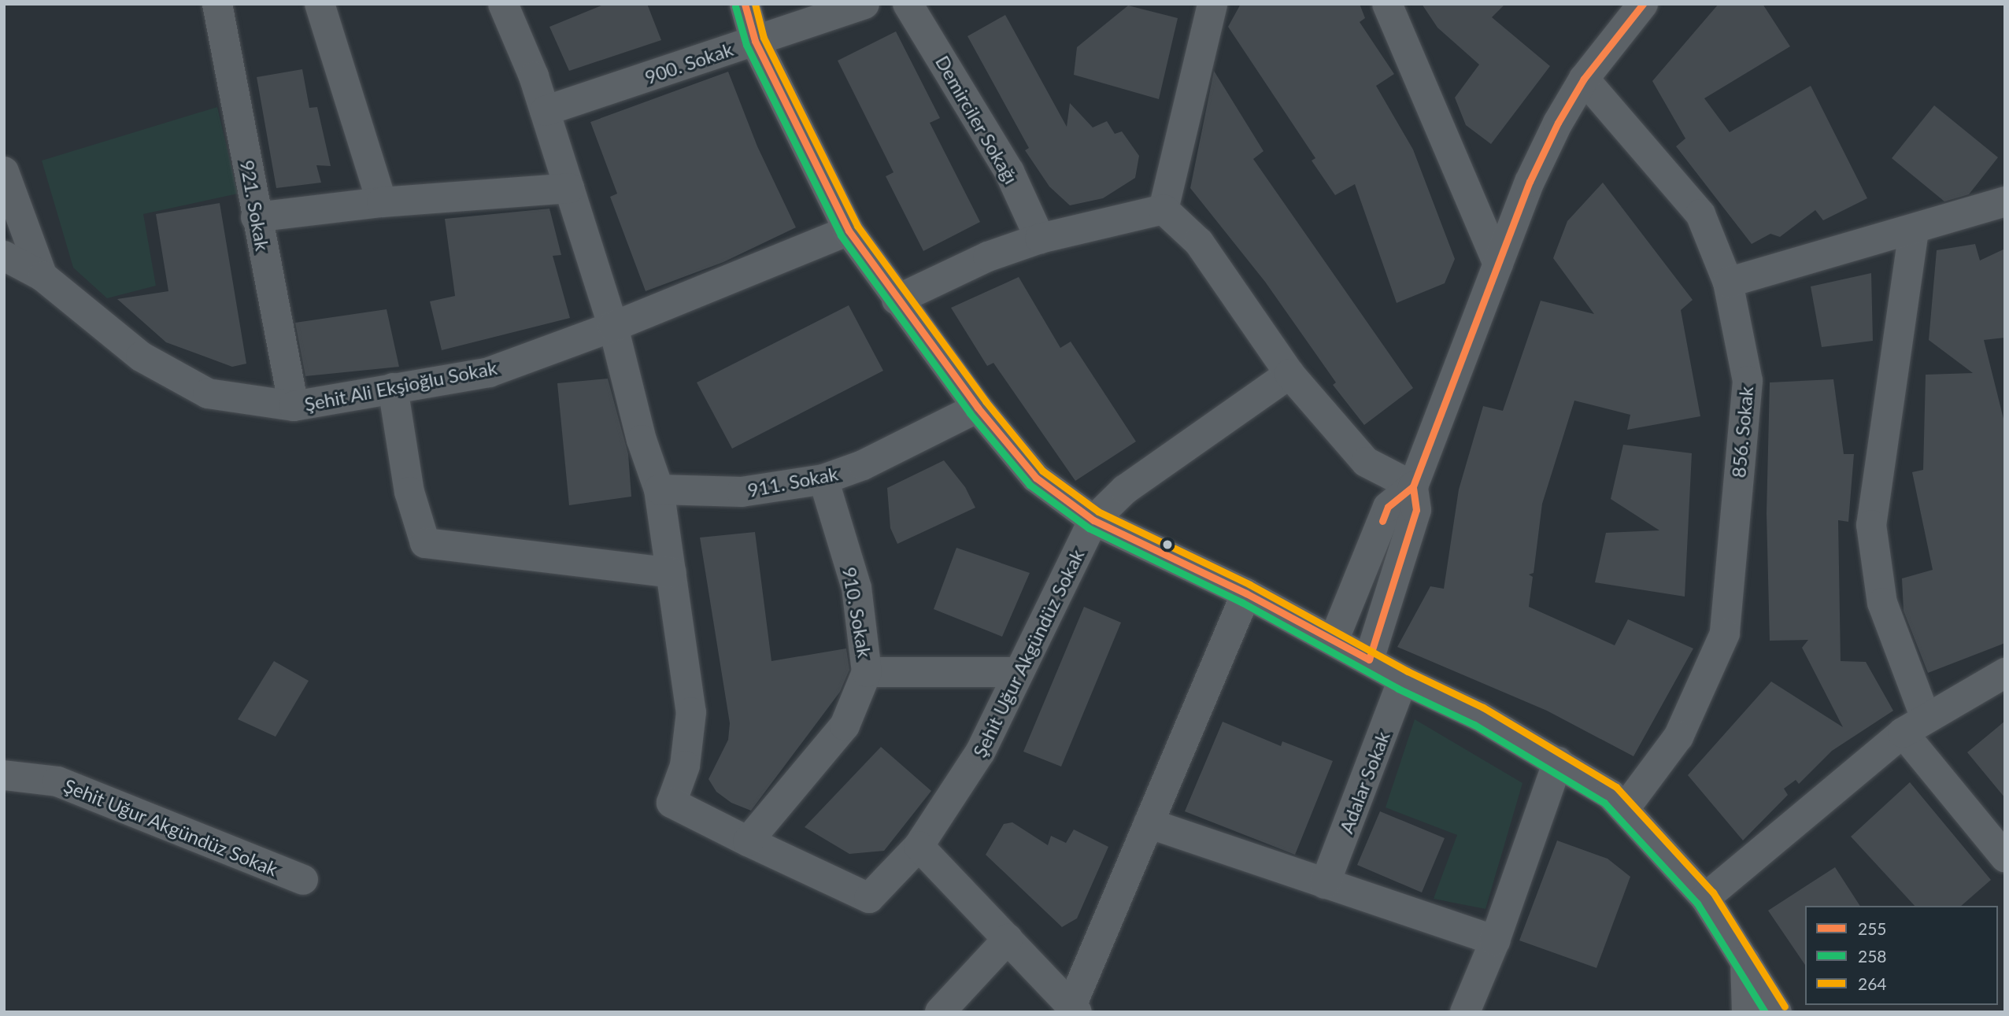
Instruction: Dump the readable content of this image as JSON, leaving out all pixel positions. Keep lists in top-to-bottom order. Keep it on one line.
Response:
{"streets":{"street":["900. Sokak","Demirciler Sokağı","921. Sokak","Şehit Ali Ekşioğlu Sokak","856. Sokak","911. Sokak","910. Sokak","Şehit Uğur Akgündüz Sokak","Adalar Sokak"]},"crossings":[["921. Sokak","Şehit Ali Ekşioğlu Sokak"],["911. Sokak","910. Sokak"],["910. Sokak","Şehit Uğur Akgündüz Sokak"]],"lines":["transit line 255","transit line 264","transit line 258"],"legend":["255","258","264"]}
